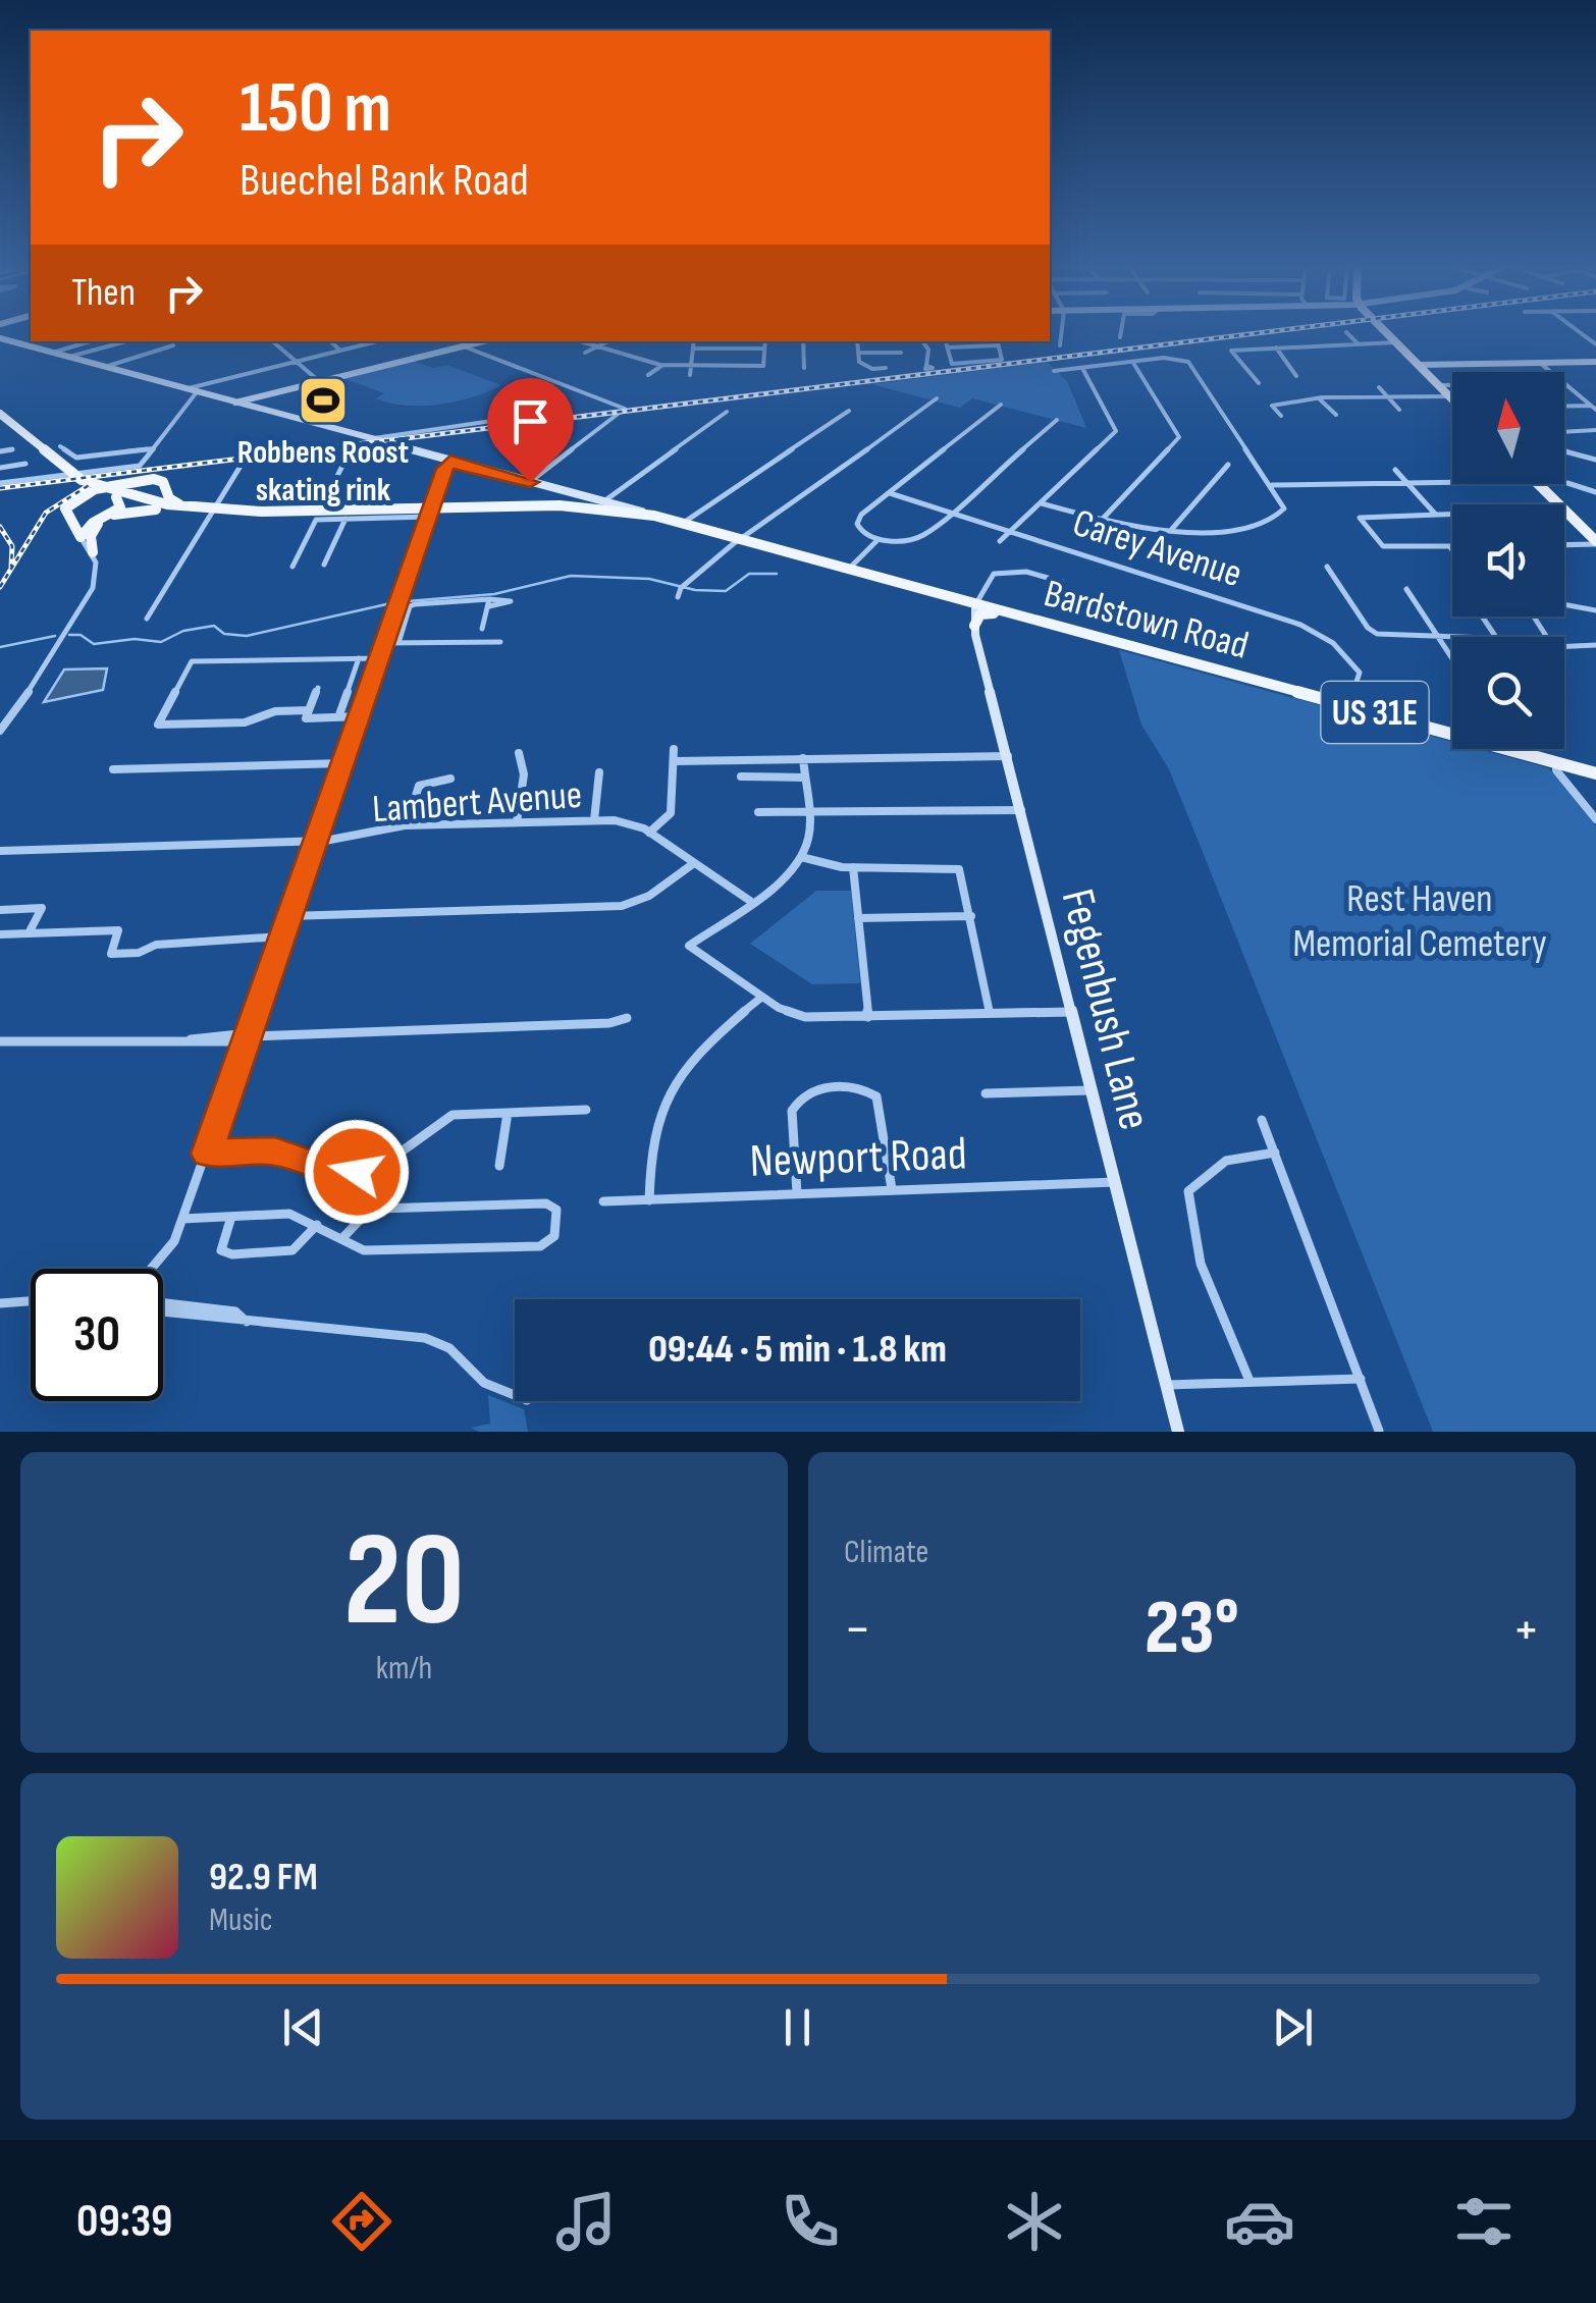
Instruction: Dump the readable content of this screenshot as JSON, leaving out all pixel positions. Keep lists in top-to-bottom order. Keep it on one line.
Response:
{"streets":{"main road":["Bardstown Road","US 31E","Fegenbush Lane"],"street":["Carey Avenue","Lambert Avenue","Newport Road"]},"crossings":[["Carey Avenue","Bardstown Road"],["Bardstown Road","Fegenbush Lane"],["Fegenbush Lane","Newport Road"]],"parks":["Rest Haven Memorial Cemetery"],"places":{"sports":["Robbens Roost skating rink"]},"north":"top","page":{"turn":["150 m","Buechel Bank Road"],"then":"Then","limit":"30","trip":"09:44 · 5 min · 1.8 km","tile":[["20","km/h"],"Climate"],"heat":["−","23°","+"],"song":["92.9 FM","Music"],"tabs":"09:39"}}
